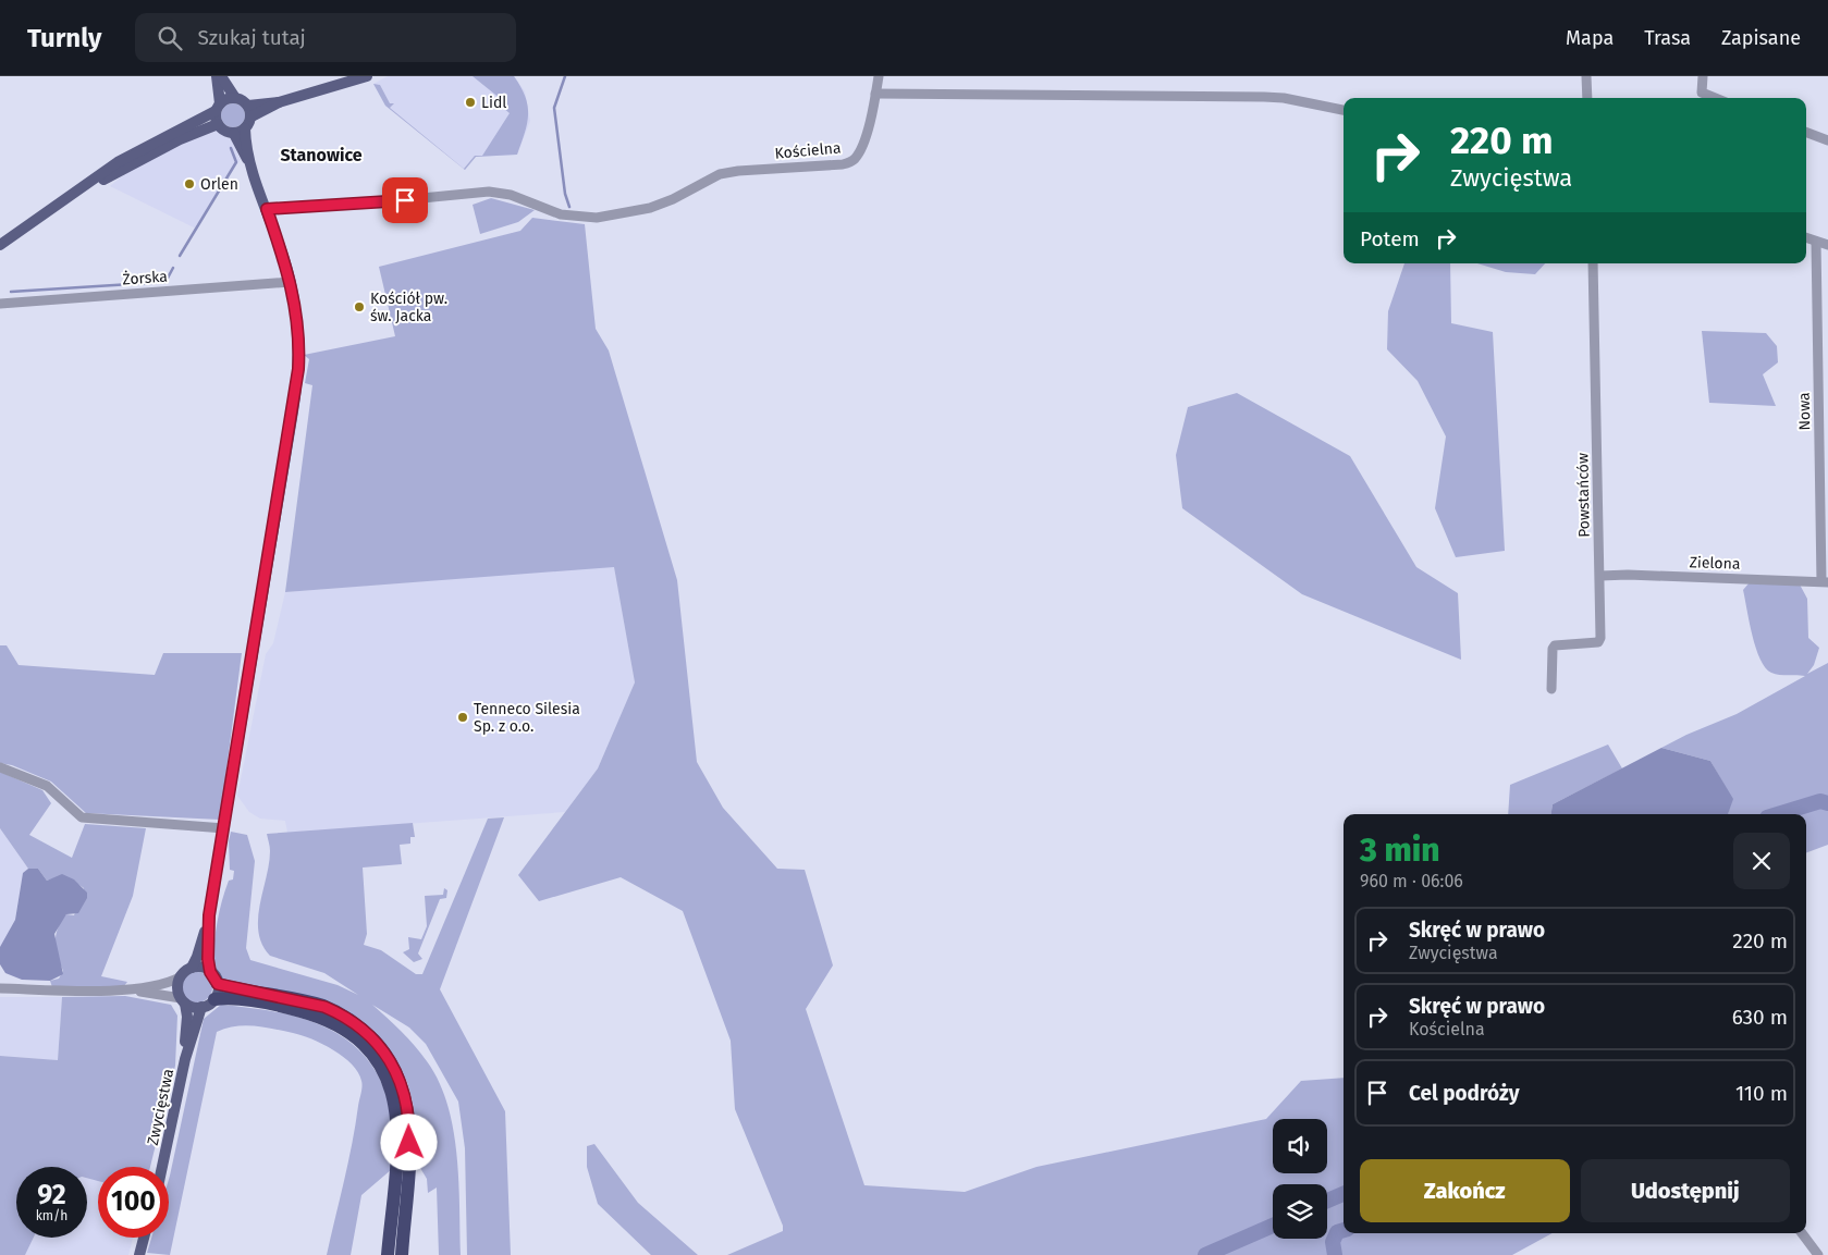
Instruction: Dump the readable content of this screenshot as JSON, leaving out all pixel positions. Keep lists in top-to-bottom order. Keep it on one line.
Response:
{"streets":{"main road":["Zwycięstwa"],"street":["Kościelna","Żorska","Nowa","Powstańców","Zielona"]},"crossings":[["Nowa","Zielona"],["Powstańców","Zielona"]],"districts":["Stanowice"],"places":["Lidl","Orlen","Kościół pw. św. Jacka","Tenneco Silesia Sp. z o.o."],"page":{"header":"Turnly","search":"Szukaj tutaj","nav":["Mapa","Trasa","Zapisane"],"turn":["220 m","Zwycięstwa"],"then":"Potem","heading":["3 min","960 m · 06:06"],"list":[{"name":"Skręć w prawo","note":"Zwycięstwa","value":"220 m"},{"name":"Skręć w prawo","note":"Kościelna","value":"630 m"},{"name":"Cel podróży","value":"110 m"}],"buttons":["Zakończ","Udostępnij"],"speed":"92 km/h","limit":"100"}}
